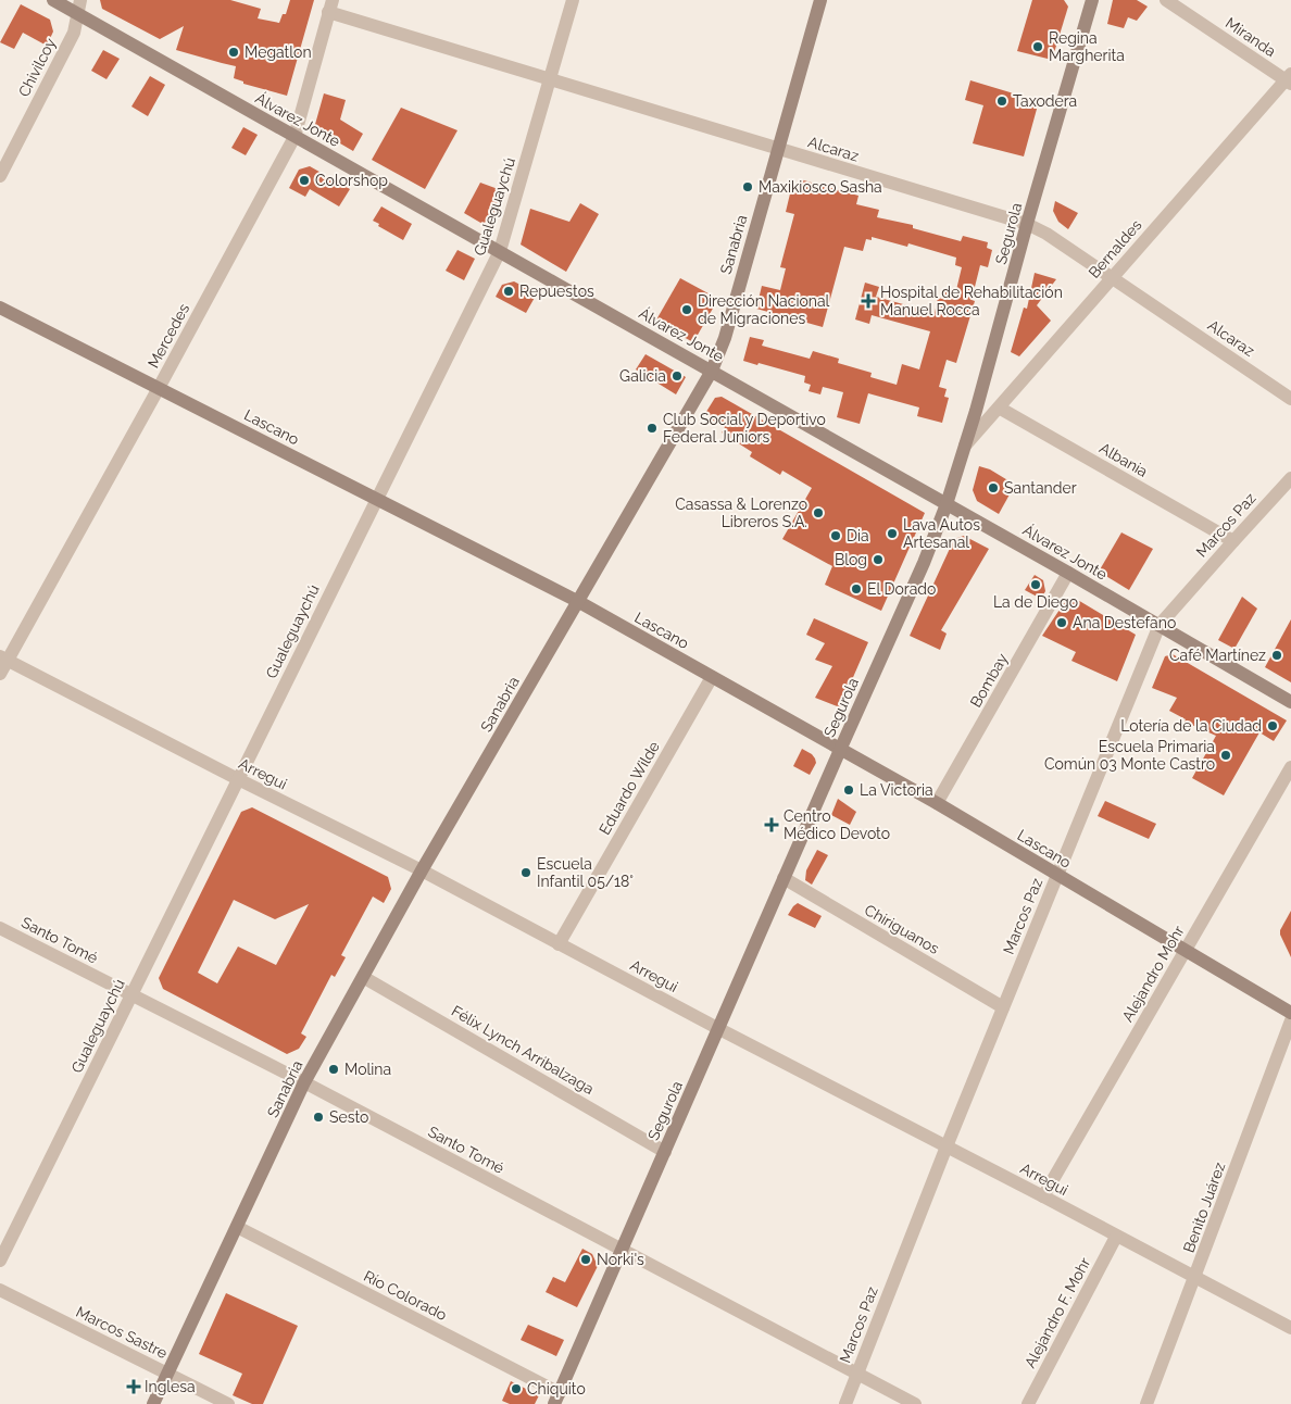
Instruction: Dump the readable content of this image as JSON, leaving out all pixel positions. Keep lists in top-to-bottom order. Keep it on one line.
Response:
{"streets":{"street":["Miranda","Chivilcoy","Álvarez Jonte","Alcaraz","Gualeguaychú","Segurola","Sanabria","Bernaldes","Mercedes","Lascano","Albania","Marcos Paz","Bombay","Arregui","Eduardo Wilde","Chiriguanos","Santo Tomé","Alejandro Mohr","Félix Lynch Arribalzaga","Benito Juárez","Río Colorado","Alejandro F. Mohr","Marcos Sastre"]},"crossings":[["Miranda","Bernaldes"],["Chivilcoy","Álvarez Jonte"],["Álvarez Jonte","Gualeguaychú"],["Álvarez Jonte","Segurola"],["Álvarez Jonte","Sanabria"],["Álvarez Jonte","Mercedes"],["Álvarez Jonte","Marcos Paz"],["Álvarez Jonte","Bombay"],["Alcaraz","Gualeguaychú"],["Alcaraz","Segurola"],["Alcaraz","Sanabria"],["Alcaraz","Bernaldes"],["Alcaraz","Mercedes"],["Gualeguaychú","Lascano"],["Gualeguaychú","Arregui"],["Gualeguaychú","Santo Tomé"],["Segurola","Bernaldes"],["Segurola","Lascano"],["Segurola","Arregui"],["Segurola","Chiriguanos"],["Segurola","Santo Tomé"],["Segurola","Félix Lynch Arribalzaga"],["Segurola","Río Colorado"],["Sanabria","Lascano"],["Sanabria","Arregui"],["Sanabria","Santo Tomé"],["Sanabria","Félix Lynch Arribalzaga"],["Sanabria","Río Colorado"],["Sanabria","Marcos Sastre"],["Bernaldes","Albania"],["Mercedes","Lascano"],["Mercedes","Arregui"],["Lascano","Marcos Paz"],["Lascano","Bombay"],["Lascano","Eduardo Wilde"],["Lascano","Alejandro Mohr"],["Albania","Marcos Paz"],["Marcos Paz","Arregui"],["Marcos Paz","Chiriguanos"],["Marcos Paz","Santo Tomé"],["Arregui","Eduardo Wilde"],["Arregui","Alejandro Mohr"],["Arregui","Benito Juárez"],["Arregui","Alejandro F. Mohr"]],"places":{"other":["Regina Margherita","Megatlon","Taxodera","Colorshop","Maxikiosco Sasha","Repuestos","Dirección Nacional de Migraciones","Galicia","Club Social y Deportivo Federal Juniors","Santander","Casassa & Lorenzo Libreros S.A.","Lava Autos Artesanal","Dia","Blog","La de Diego","El Dorado","Ana Destefano","Café Martínez","Lotería de la Ciudad","Escuela Primaria Común 03 Monte Castro","La Victoria","Escuela Infantil 05/18°","Molina","Sesto","Norki's","Chiquito"],"health":["Hospital de Rehabilitación Manuel Rocca","Centro Médico Devoto","Inglesa"]}}
